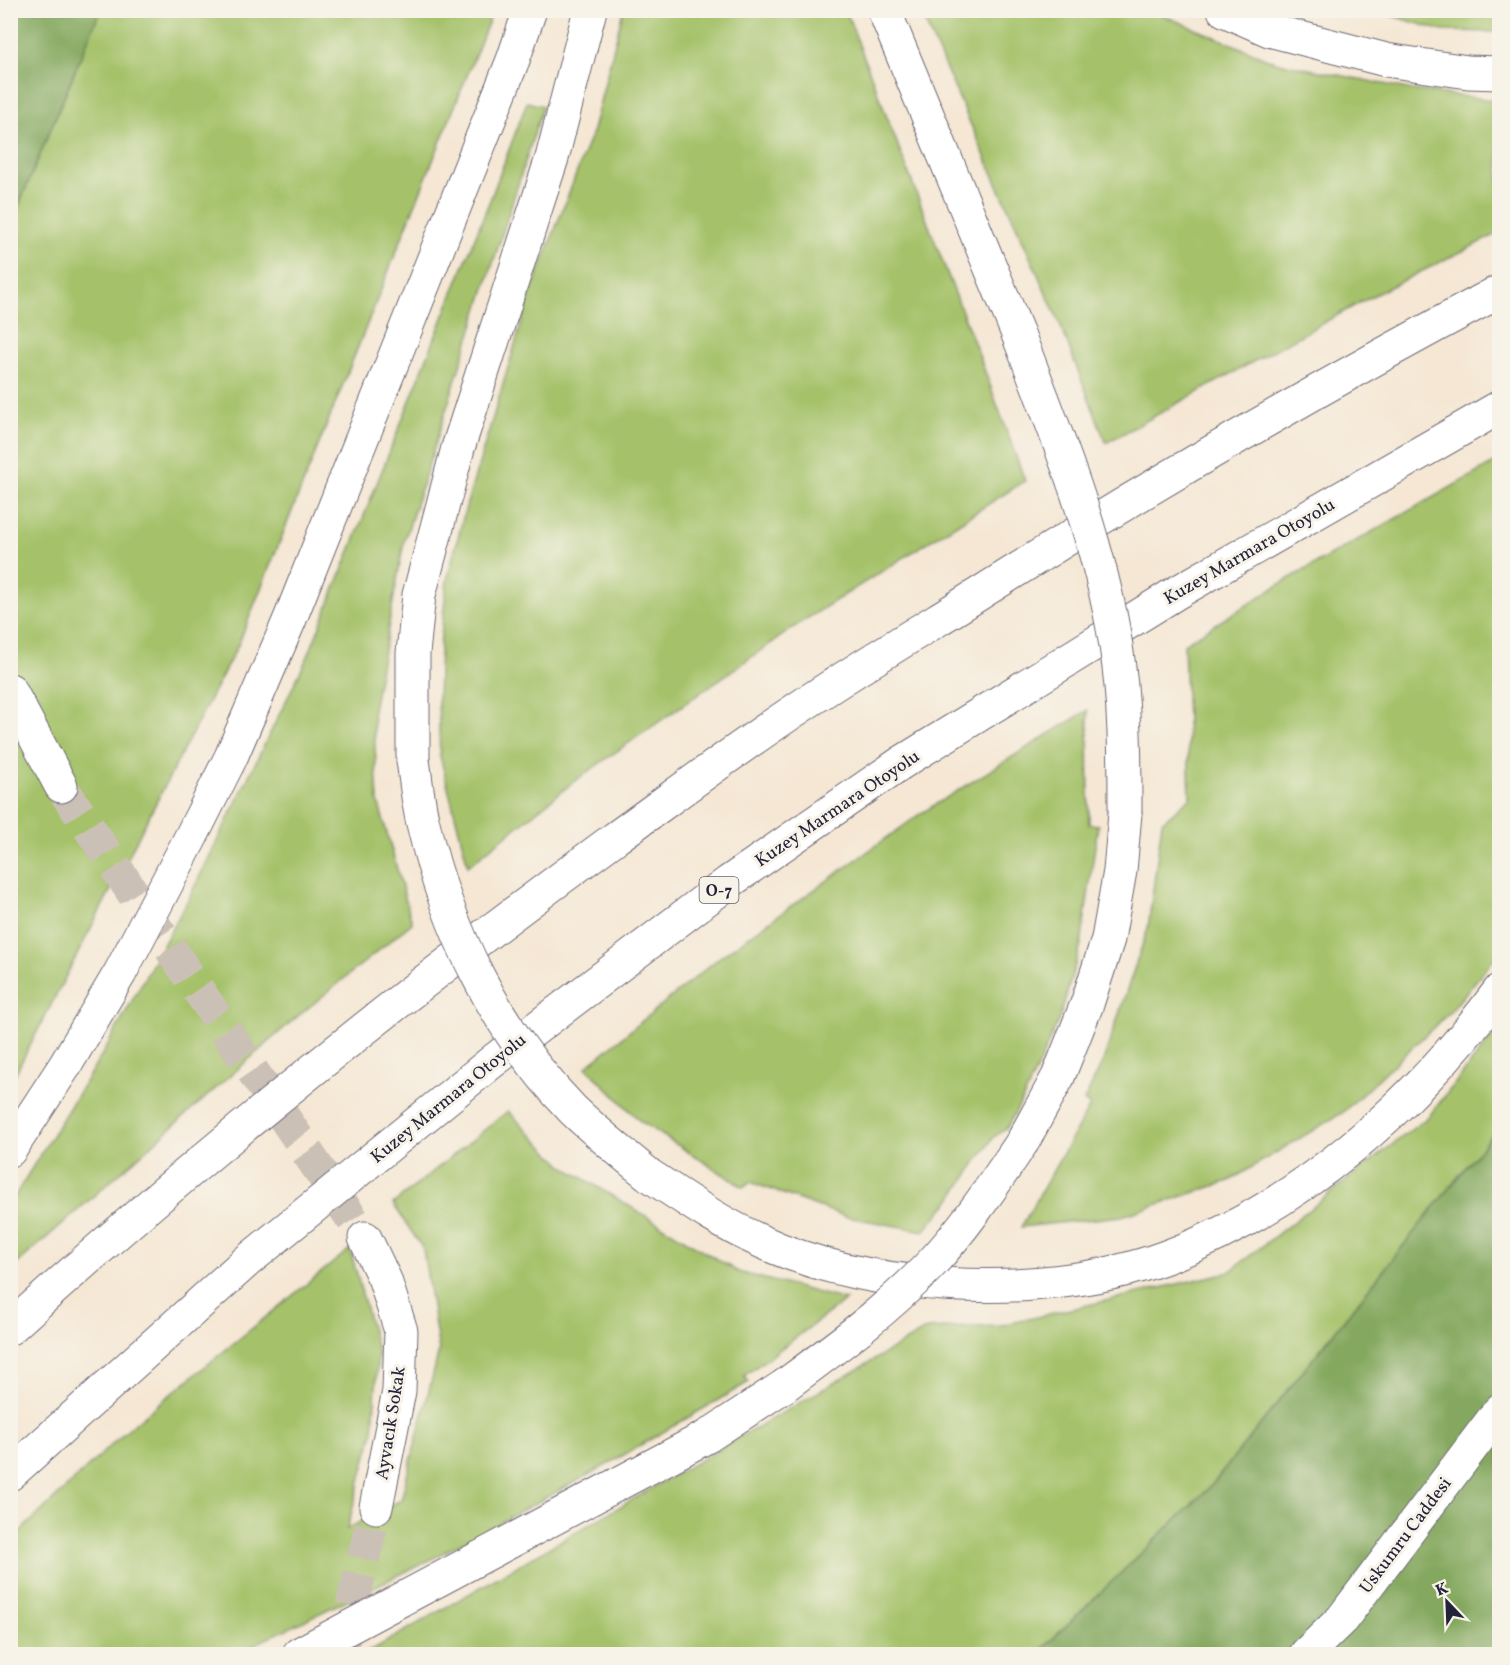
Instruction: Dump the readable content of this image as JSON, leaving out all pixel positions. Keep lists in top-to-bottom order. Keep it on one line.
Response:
{"streets":{"main road":["Kuzey Marmara Otoyolu","O-7","Ayvacık Sokak","Uskumru Caddesi"]},"north":"top left"}
